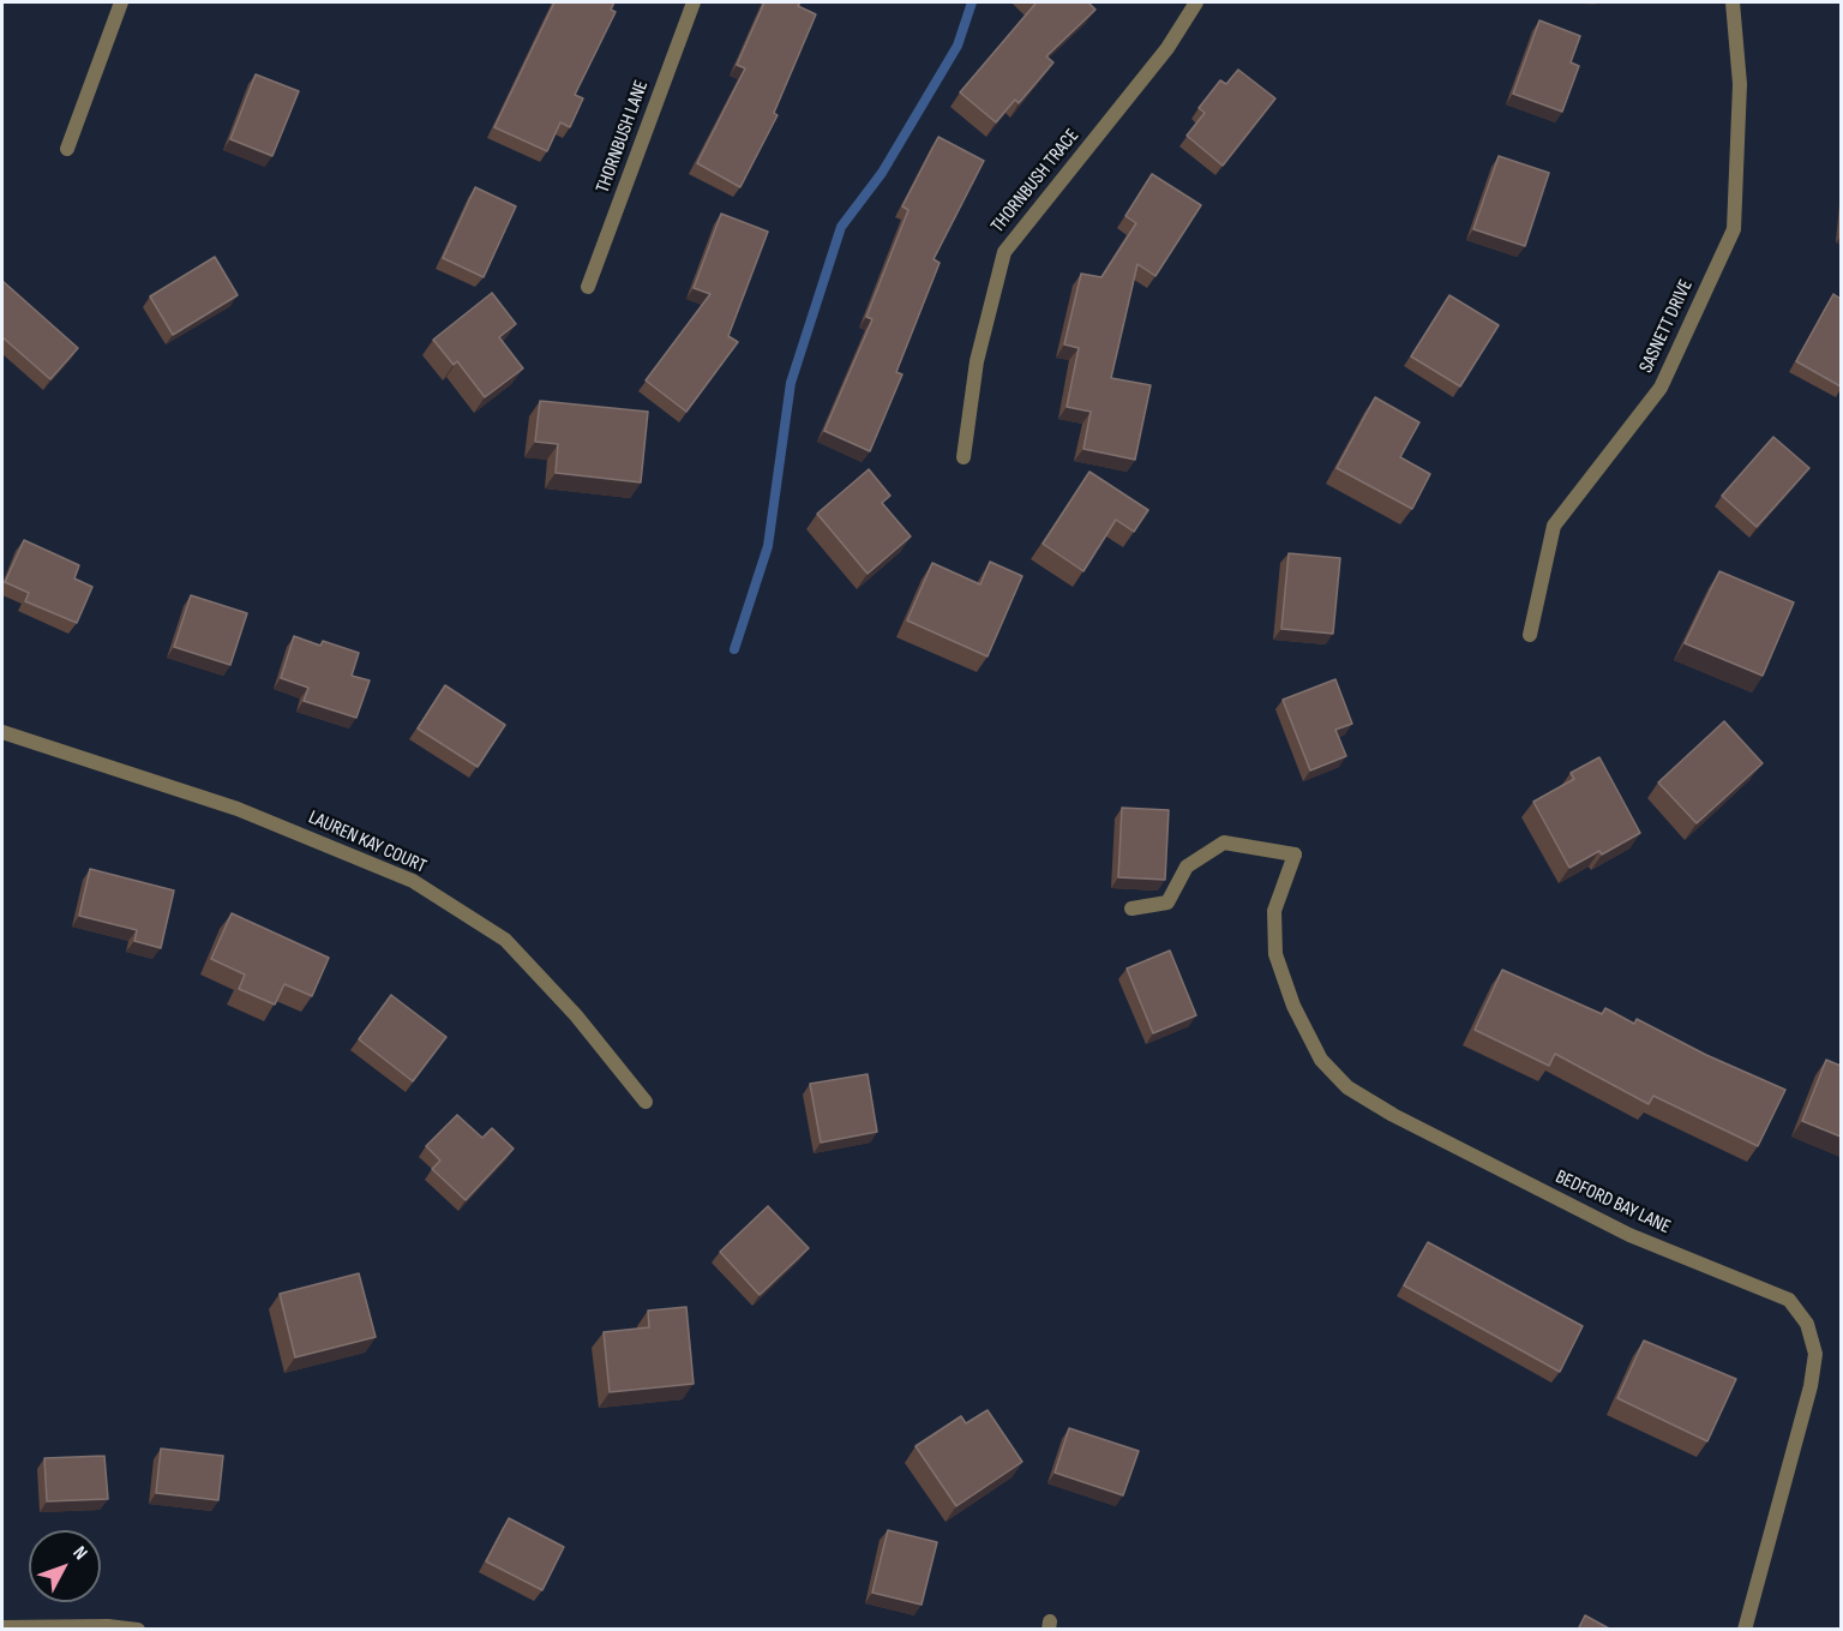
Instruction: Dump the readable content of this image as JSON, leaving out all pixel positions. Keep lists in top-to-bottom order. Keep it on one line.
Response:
{"streets":{"street":["THORNBUSH LANE","THORNBUSH TRACE","SASNETT DRIVE","LAUREN KAY COURT","BEDFORD BAY LANE"]},"north":"top right"}
